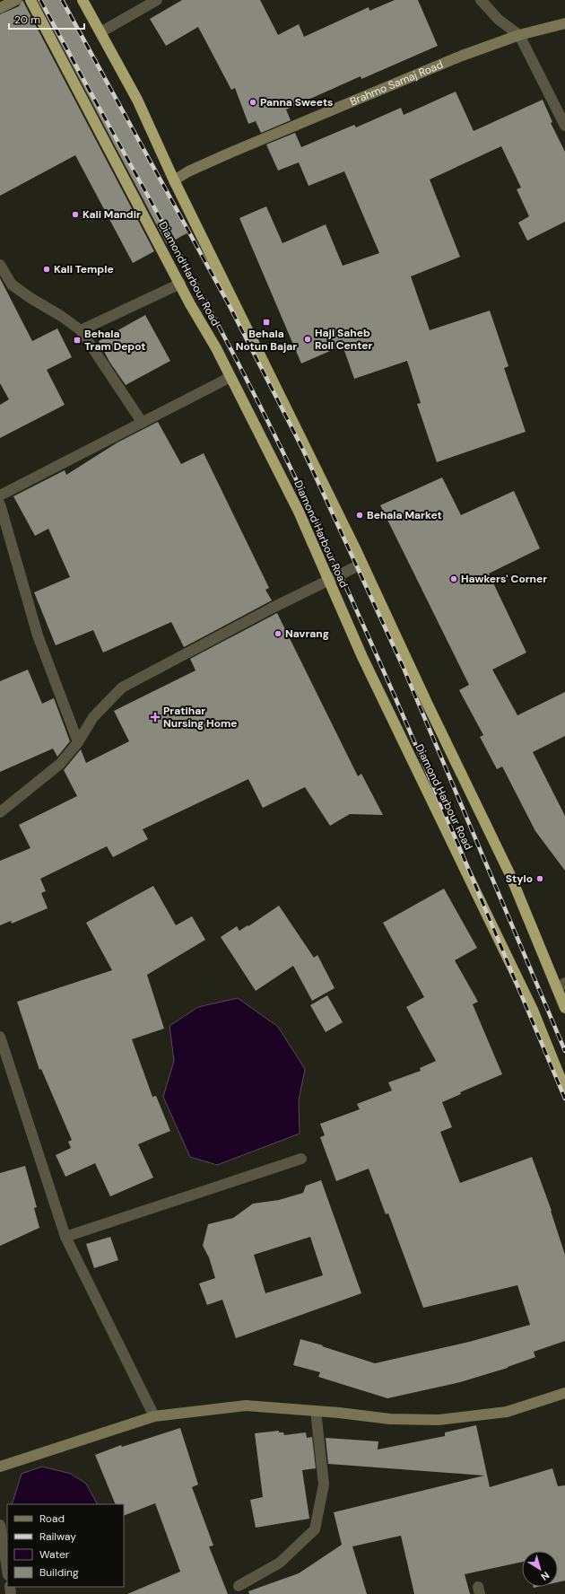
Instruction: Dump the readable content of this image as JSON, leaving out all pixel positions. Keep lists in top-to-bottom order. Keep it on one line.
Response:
{"streets":{"highway":["Diamond Harbour Road"],"street":["Brahmo Samaj Road"]},"crossings":[["Brahmo Samaj Road","Diamond Harbour Road"]],"places":{"other":["Panna Sweets","Kali Mandir","Kali Temple","Haji Saheb Roll Center","Behala Market","Hawkers' Corner","Navrang","Stylo"],"transit":["Behala Notun Bajar","Behala Tram Depot"],"health":["Pratihar Nursing Home"]},"legend":["Road","Railway","Water","Building"],"scale_bar":"20 m","north":"bottom right"}
